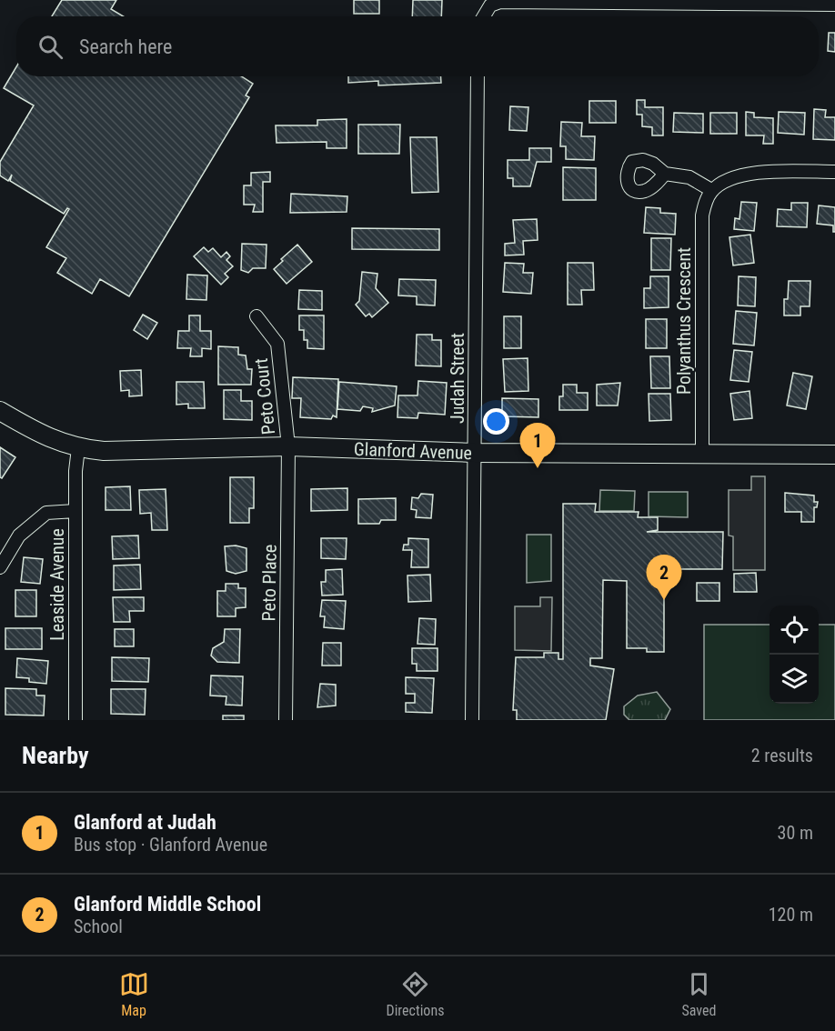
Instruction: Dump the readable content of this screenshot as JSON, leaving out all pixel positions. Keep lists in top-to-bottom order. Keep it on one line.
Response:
{"streets":{"main road":["Glanford Avenue"],"street":["Polyanthus Crescent","Judah Street","Peto Court","Peto Place","Leaside Avenue"]},"crossings":[["Polyanthus Crescent","Glanford Avenue"],["Judah Street","Glanford Avenue"],["Peto Court","Glanford Avenue"],["Peto Court","Peto Place"],["Glanford Avenue","Peto Place"],["Glanford Avenue","Leaside Avenue"]],"page":{"search":"Search here","pins":["1","2"],"heading":["Nearby","2 results"],"list":[{"mark":"1","name":"Glanford at Judah","note":"Bus stop · Glanford Avenue","value":"30 m"},{"mark":"2","name":"Glanford Middle School","note":"School","value":"120 m"}],"nav":["Map","Directions","Saved"]}}
